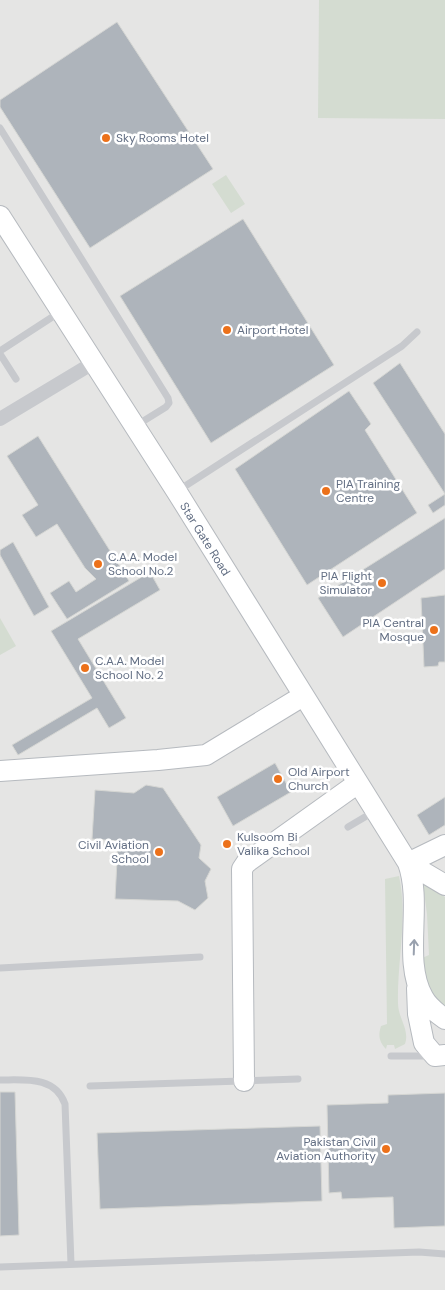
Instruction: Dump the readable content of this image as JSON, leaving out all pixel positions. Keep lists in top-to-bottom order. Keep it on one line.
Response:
{"streets":{"street":["Star Gate Road"]},"places":["Sky Rooms Hotel","Airport Hotel","PIA Training Centre","C.A.A. Model School No.2","PIA Flight Simulator","PIA Central Mosque","C.A.A. Model School No. 2","Old Airport Church","Kulsoom Bi Valika School","Civil Aviation School","Pakistan Civil Aviation Authority"]}
